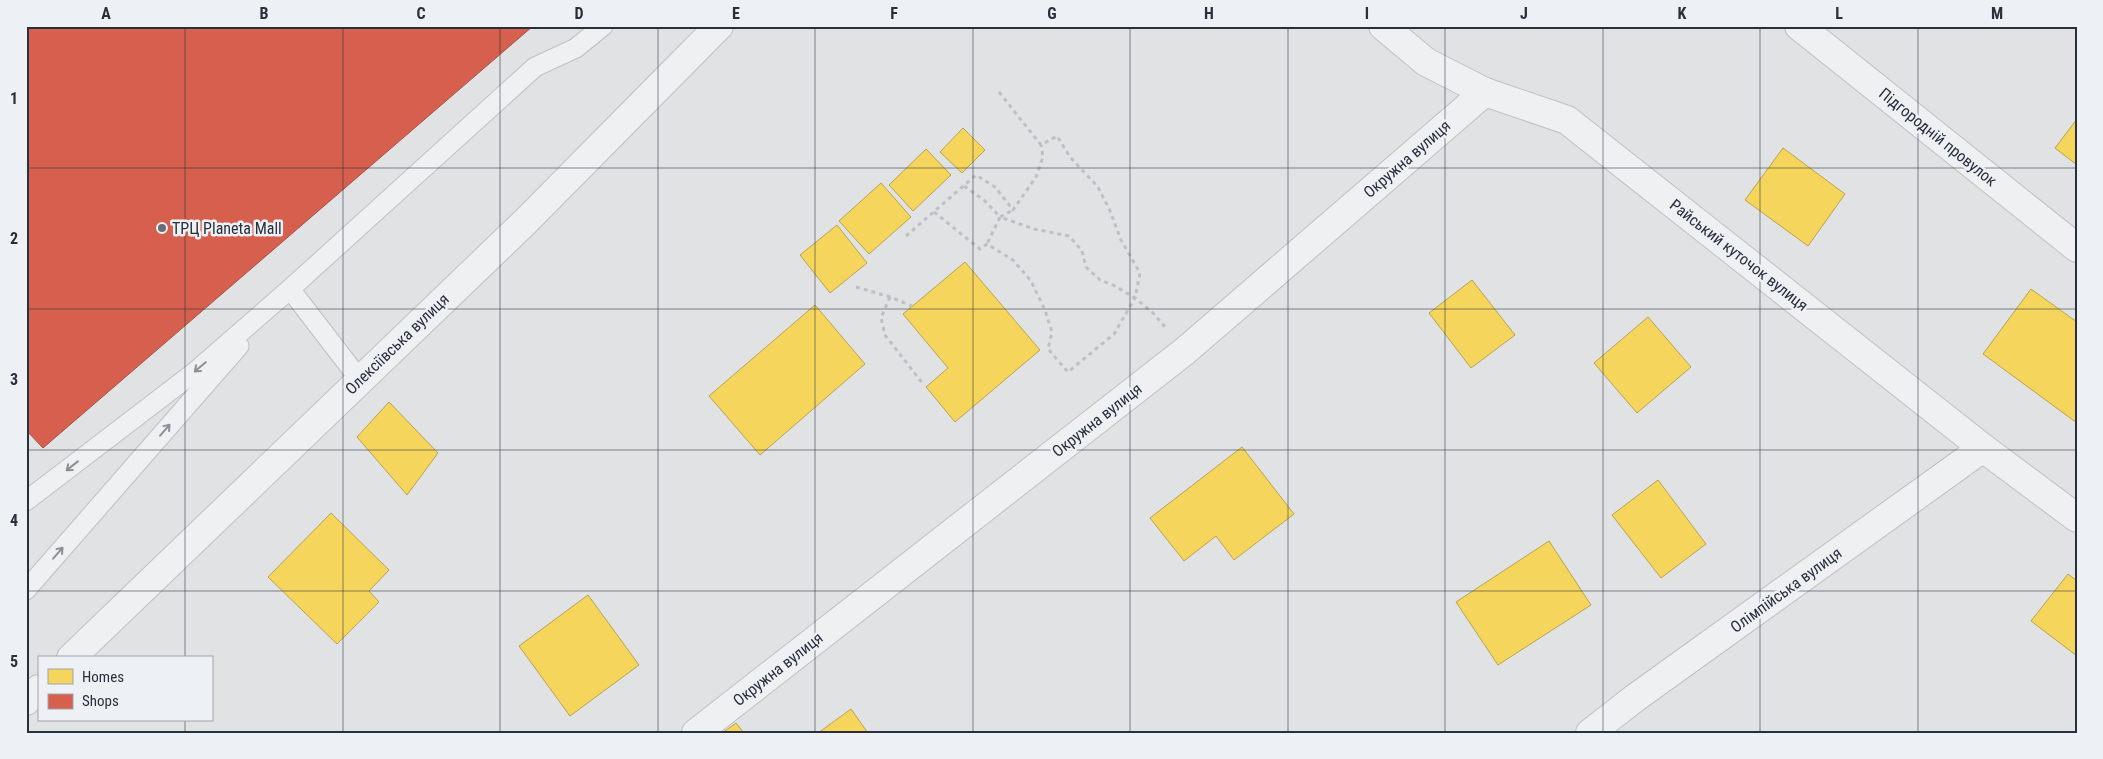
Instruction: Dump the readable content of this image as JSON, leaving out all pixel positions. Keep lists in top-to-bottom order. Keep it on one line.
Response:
{"streets":{"street":["Підгородній провулок","Окружна вулиця","Райський куточок вулиця","Олексіївська вулиця","Олімпійська вулиця"]},"crossings":[["Окружна вулиця","Райський куточок вулиця"],["Райський куточок вулиця","Олімпійська вулиця"]],"places":["ТРЦ Planeta Mall"],"legend":["Homes","Shops"],"grid":{"columns":["A","B","C","D","E","F","G","H","I","J","K","L","M"],"rows":["1","2","3","4","5"]}}
